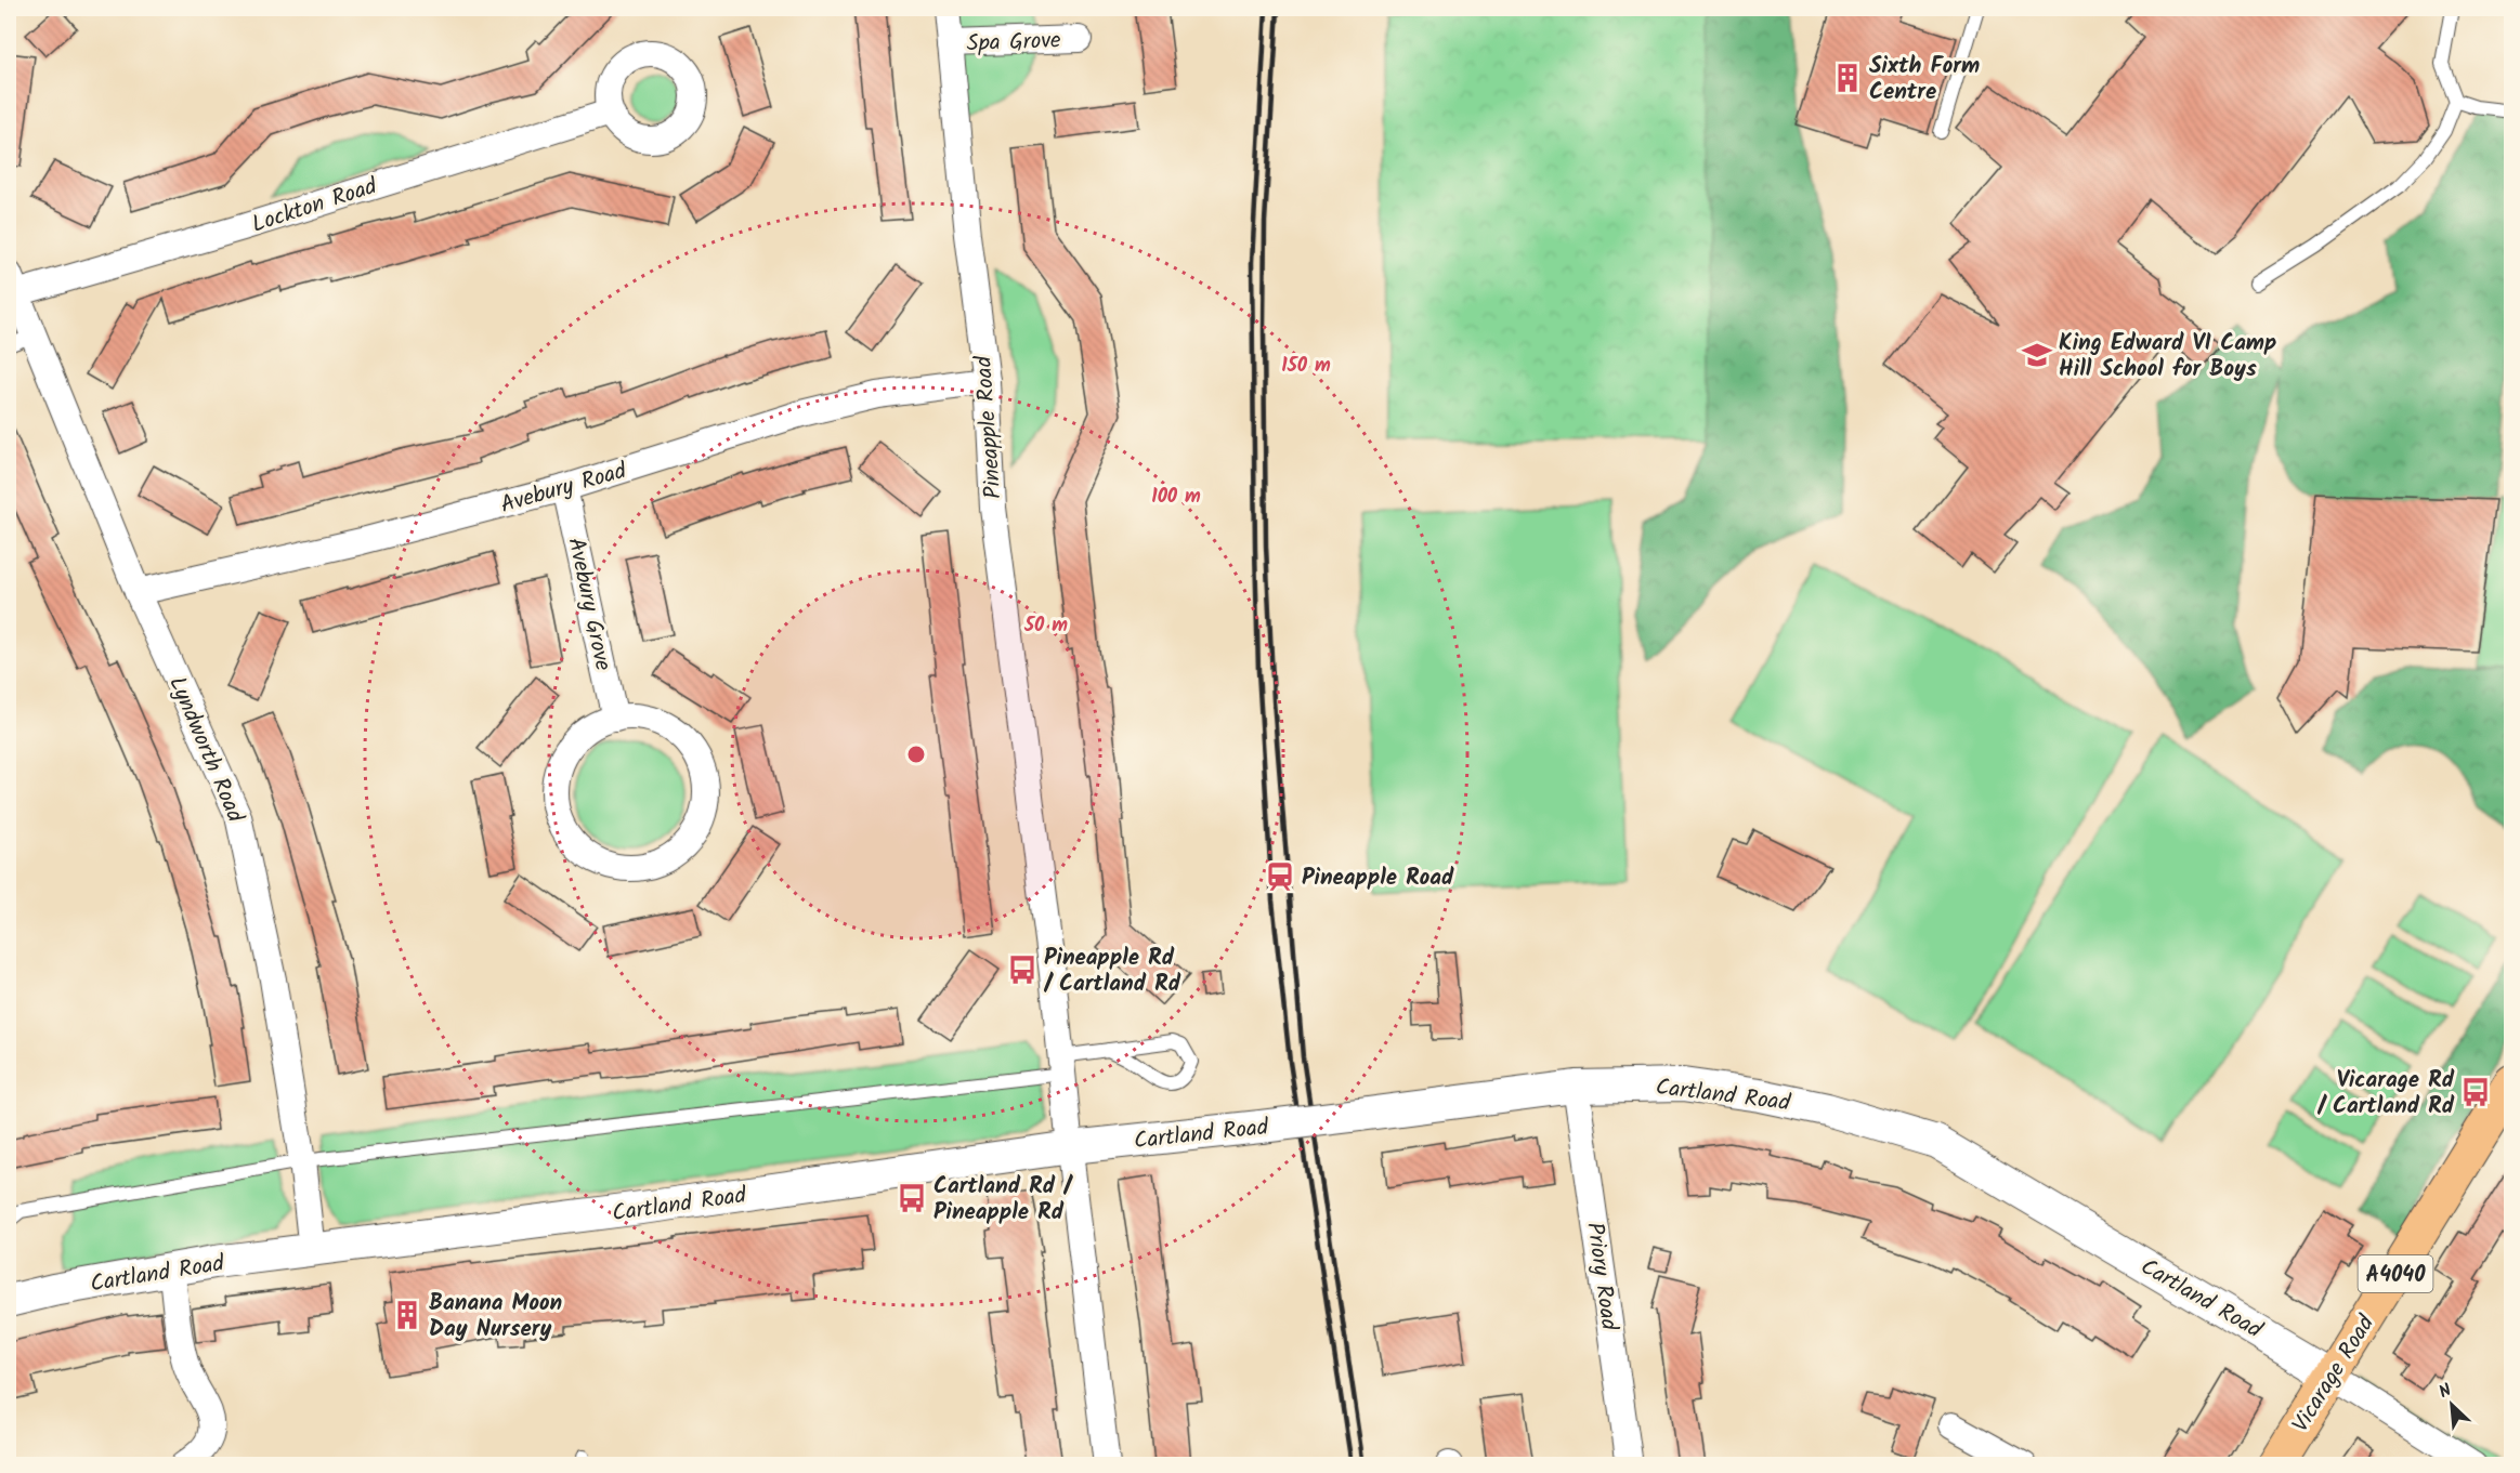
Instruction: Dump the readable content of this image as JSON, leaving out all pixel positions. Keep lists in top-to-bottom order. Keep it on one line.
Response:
{"streets":{"main road":["A4040","Vicarage Road"],"street":["Spa Grove","Lockton Road","Pineapple Road","Avebury Road","Avebury Grove","Lyndworth Road","Cartland Road","Priory Road"]},"crossings":[["Spa Grove","Pineapple Road"],["Lockton Road","Lyndworth Road"],["Pineapple Road","Avebury Road"],["Pineapple Road","Cartland Road"],["Avebury Road","Avebury Grove"],["Avebury Road","Lyndworth Road"],["Lyndworth Road","Cartland Road"],["Cartland Road","Priory Road"],["Cartland Road","Vicarage Road"]],"places":{"building":["Sixth Form Centre","Banana Moon Day Nursery"],"school or university":["King Edward VI Camp Hill School for Boys"],"station":["Pineapple Road"],"bus stop":["Pineapple Rd / Cartland Rd","Vicarage Rd / Cartland Rd","Cartland Rd / Pineapple Rd"]},"north":"top left","rings":["150 m","100 m","50 m"]}
